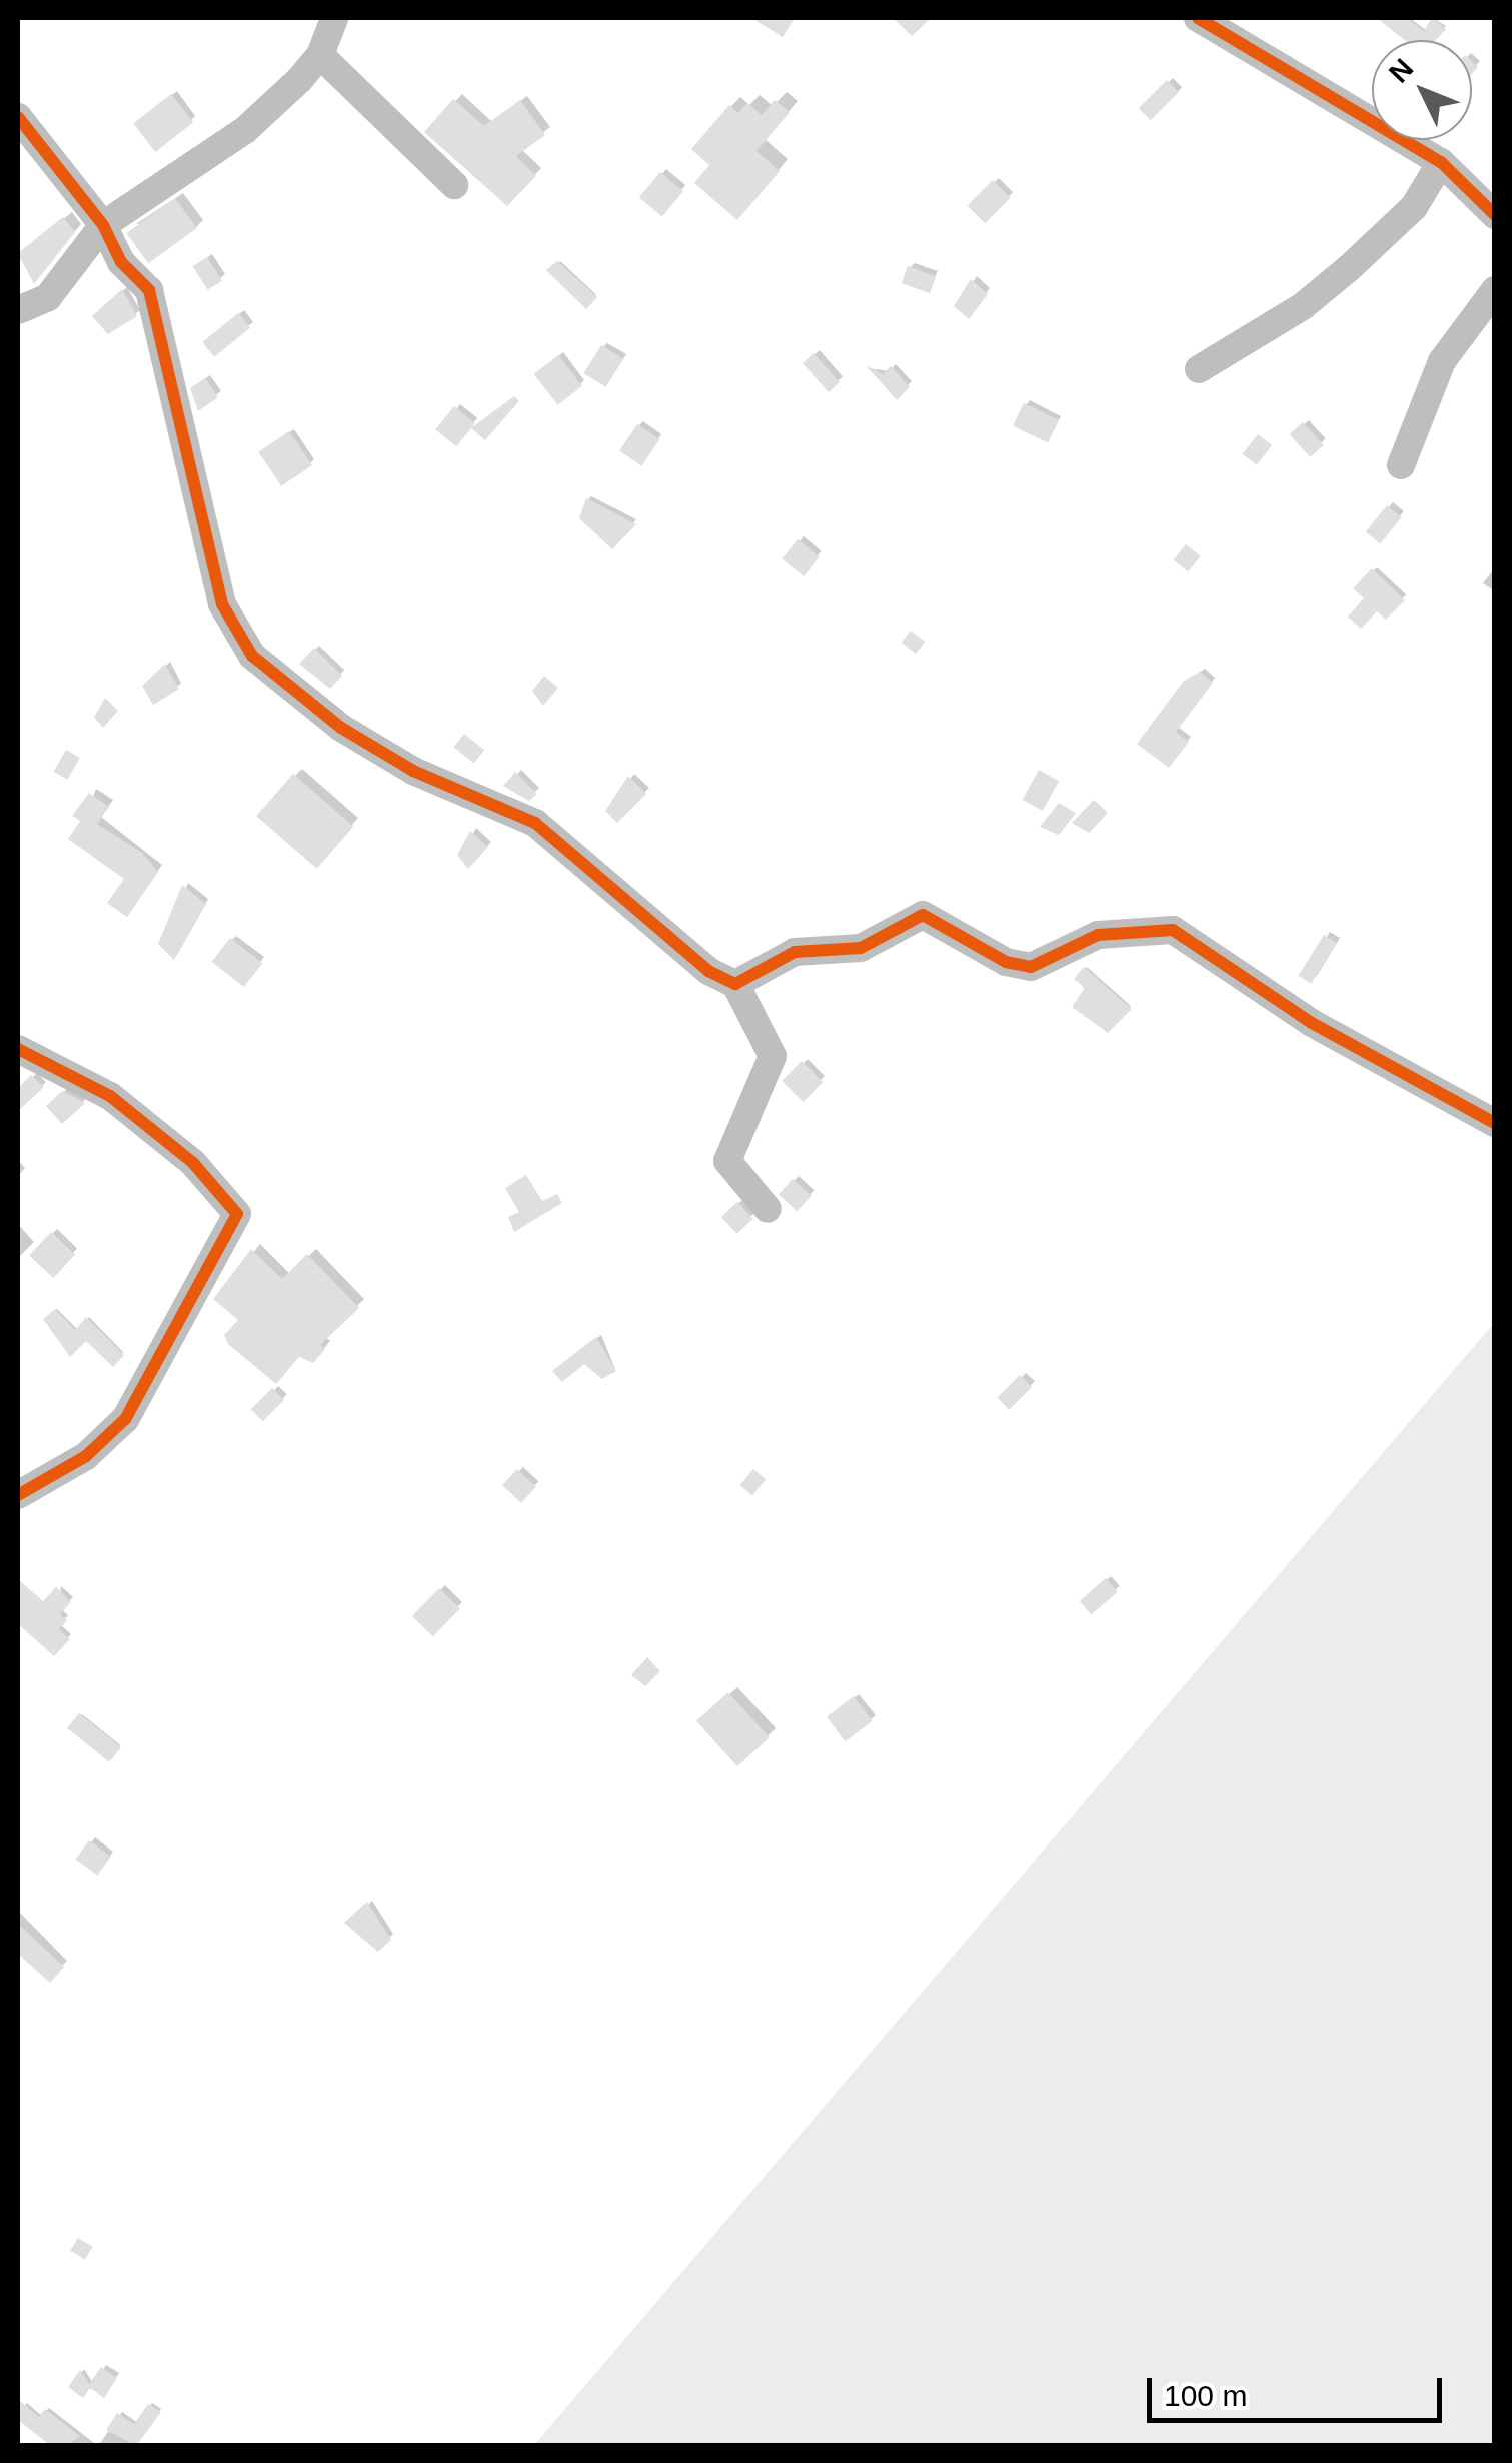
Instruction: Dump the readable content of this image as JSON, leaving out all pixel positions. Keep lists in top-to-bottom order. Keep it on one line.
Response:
{"scale_bar":"100 m","north":"top left"}
